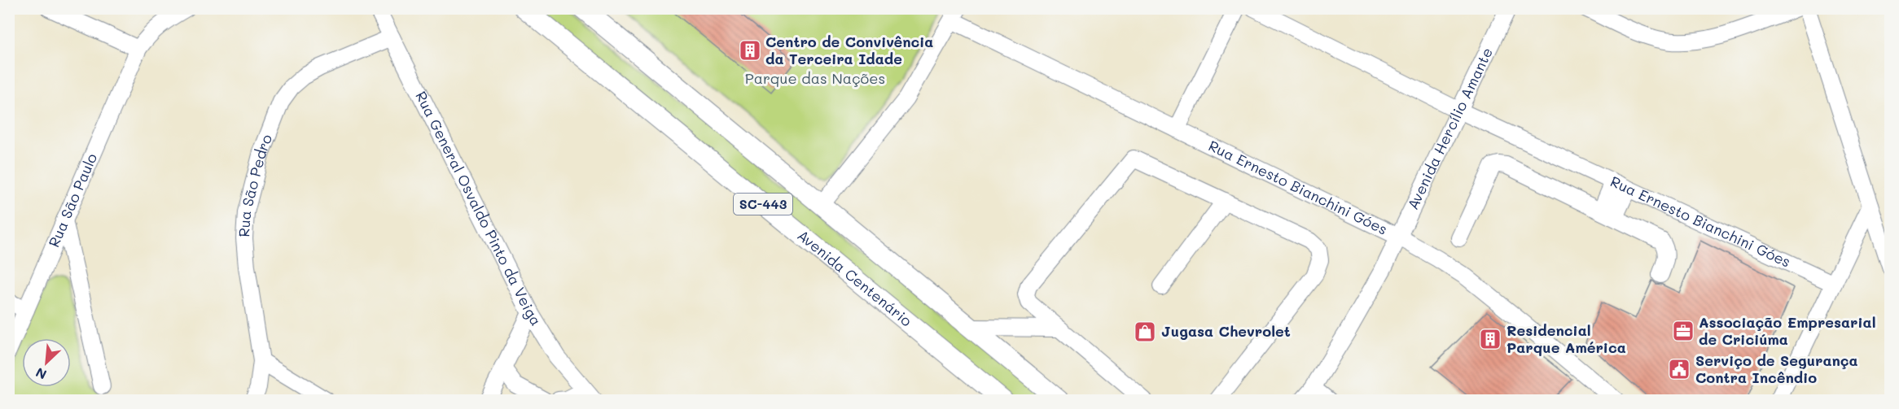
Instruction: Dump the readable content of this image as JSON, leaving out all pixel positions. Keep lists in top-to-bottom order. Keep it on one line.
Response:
{"streets":{"main road":["SC-443","Avenida Centenário"],"street":["Avenida Hercílio Amante","Rua São Pedro","Rua Ernesto Bianchini Góes","Rua São Paulo","Rua General Osvaldo Pinto da Veiga"]},"crossings":[["Avenida Hercílio Amante","Rua Ernesto Bianchini Góes"],["Rua São Pedro","Rua General Osvaldo Pinto da Veiga"]],"parks":["Parque das Nações"],"places":{"building":["Centro de Convivência da Terceira Idade","Residencial Parque América"],"office":["Associação Empresarial de Criciúma"],"shop":["Jugasa Chevrolet"],"public building":["Serviço de Segurança Contra Incêndio"]},"north":"bottom left"}
